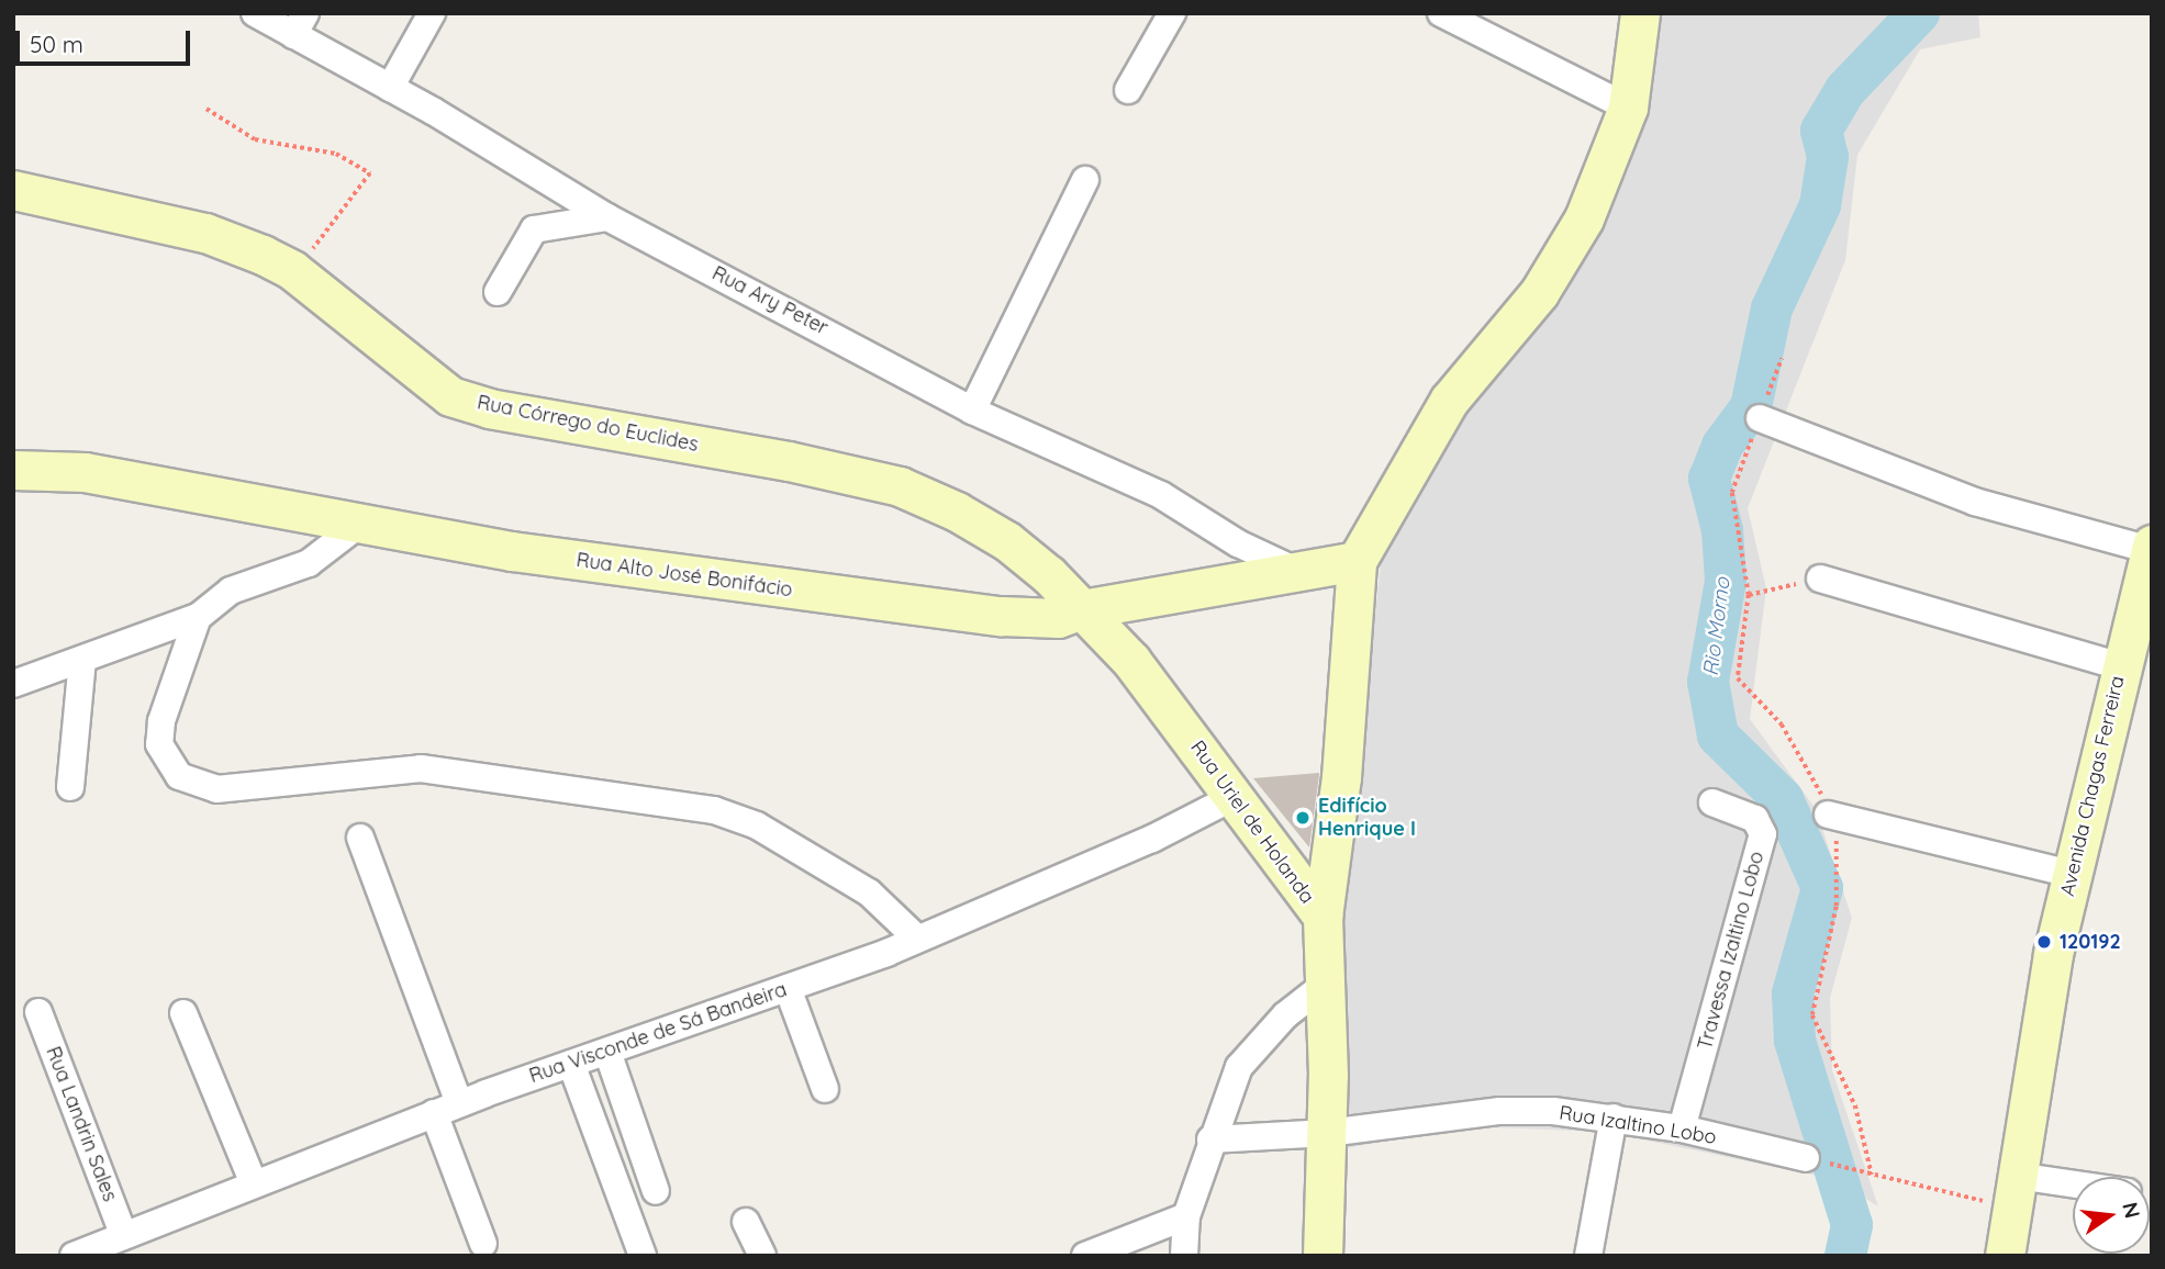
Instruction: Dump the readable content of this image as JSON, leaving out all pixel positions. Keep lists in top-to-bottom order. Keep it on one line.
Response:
{"streets":{"main road":["Rua Córrego do Euclides","Rua Alto José Bonifácio","Avenida Chagas Ferreira","Rua Uriel de Holanda"],"street":["Rua Ary Peter","Travessa Izaltino Lobo","Rua Visconde de Sá Bandeira","Rua Landrin Sales","Rua Izaltino Lobo"]},"crossings":[["Rua Ary Peter","Rua Alto José Bonifácio"],["Rua Córrego do Euclides","Rua Alto José Bonifácio"],["Rua Córrego do Euclides","Rua Uriel de Holanda"],["Rua Alto José Bonifácio","Rua Uriel de Holanda"],["Rua Uriel de Holanda","Rua Visconde de Sá Bandeira"],["Rua Uriel de Holanda","Rua Izaltino Lobo"],["Travessa Izaltino Lobo","Rua Izaltino Lobo"],["Rua Visconde de Sá Bandeira","Rua Landrin Sales"]],"water":["Rio Morno"],"places":["Edifício Henrique I","120192"],"scale_bar":"50 m","north":"right"}
